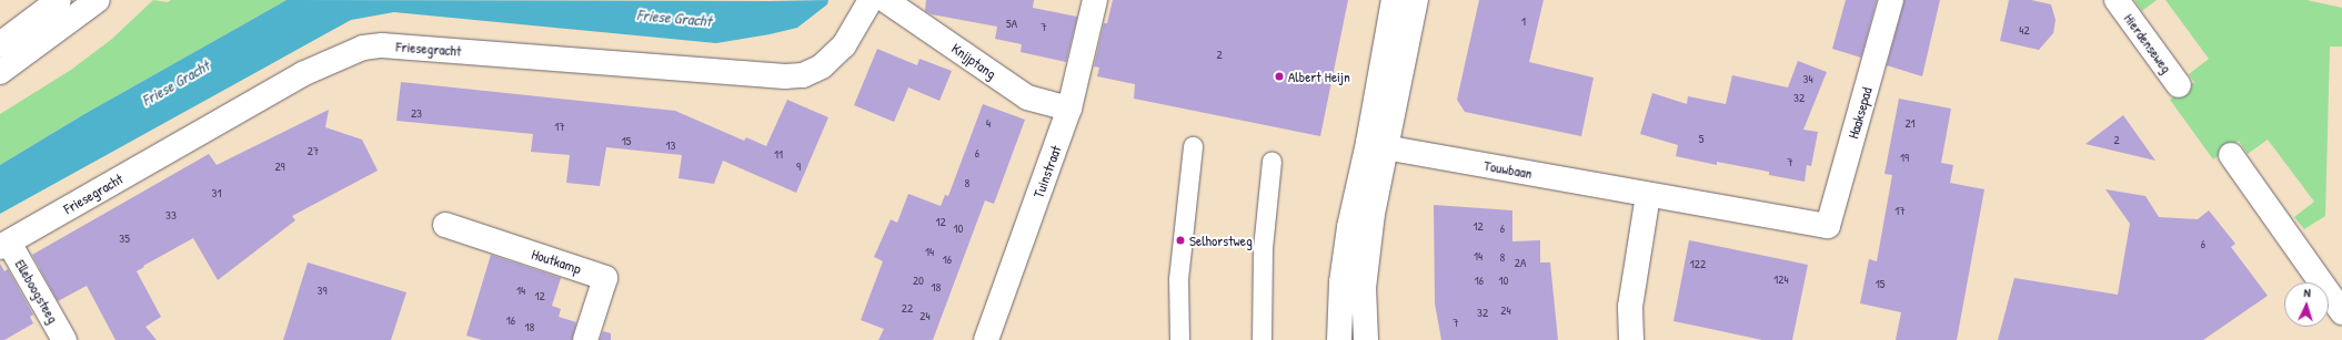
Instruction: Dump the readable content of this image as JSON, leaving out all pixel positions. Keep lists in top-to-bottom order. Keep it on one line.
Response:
{"streets":{"street":["Hierdenseweg","Friesegracht","Knijptang","Haaksepad","Touwbaan","Tuinstraat","Houtkamp","Elleboogsteeg"]},"crossings":[["Friesegracht","Elleboogsteeg"],["Knijptang","Tuinstraat"],["Haaksepad","Touwbaan"]],"water":["Friese Gracht"],"places":["Albert Heijn","Selhorstweg"],"house_numbers":["1","5A","7","42","2","34","32","23","4","21","17","5","2","15","13","27","6","11","19","7","29","9","8","31","17","33","12","12","10","6","35","6","14","14","8","16","2A","122","124","20","16","10","15","18","39","14","12","22","24","32","24","16","7","18"],"north":"top"}
